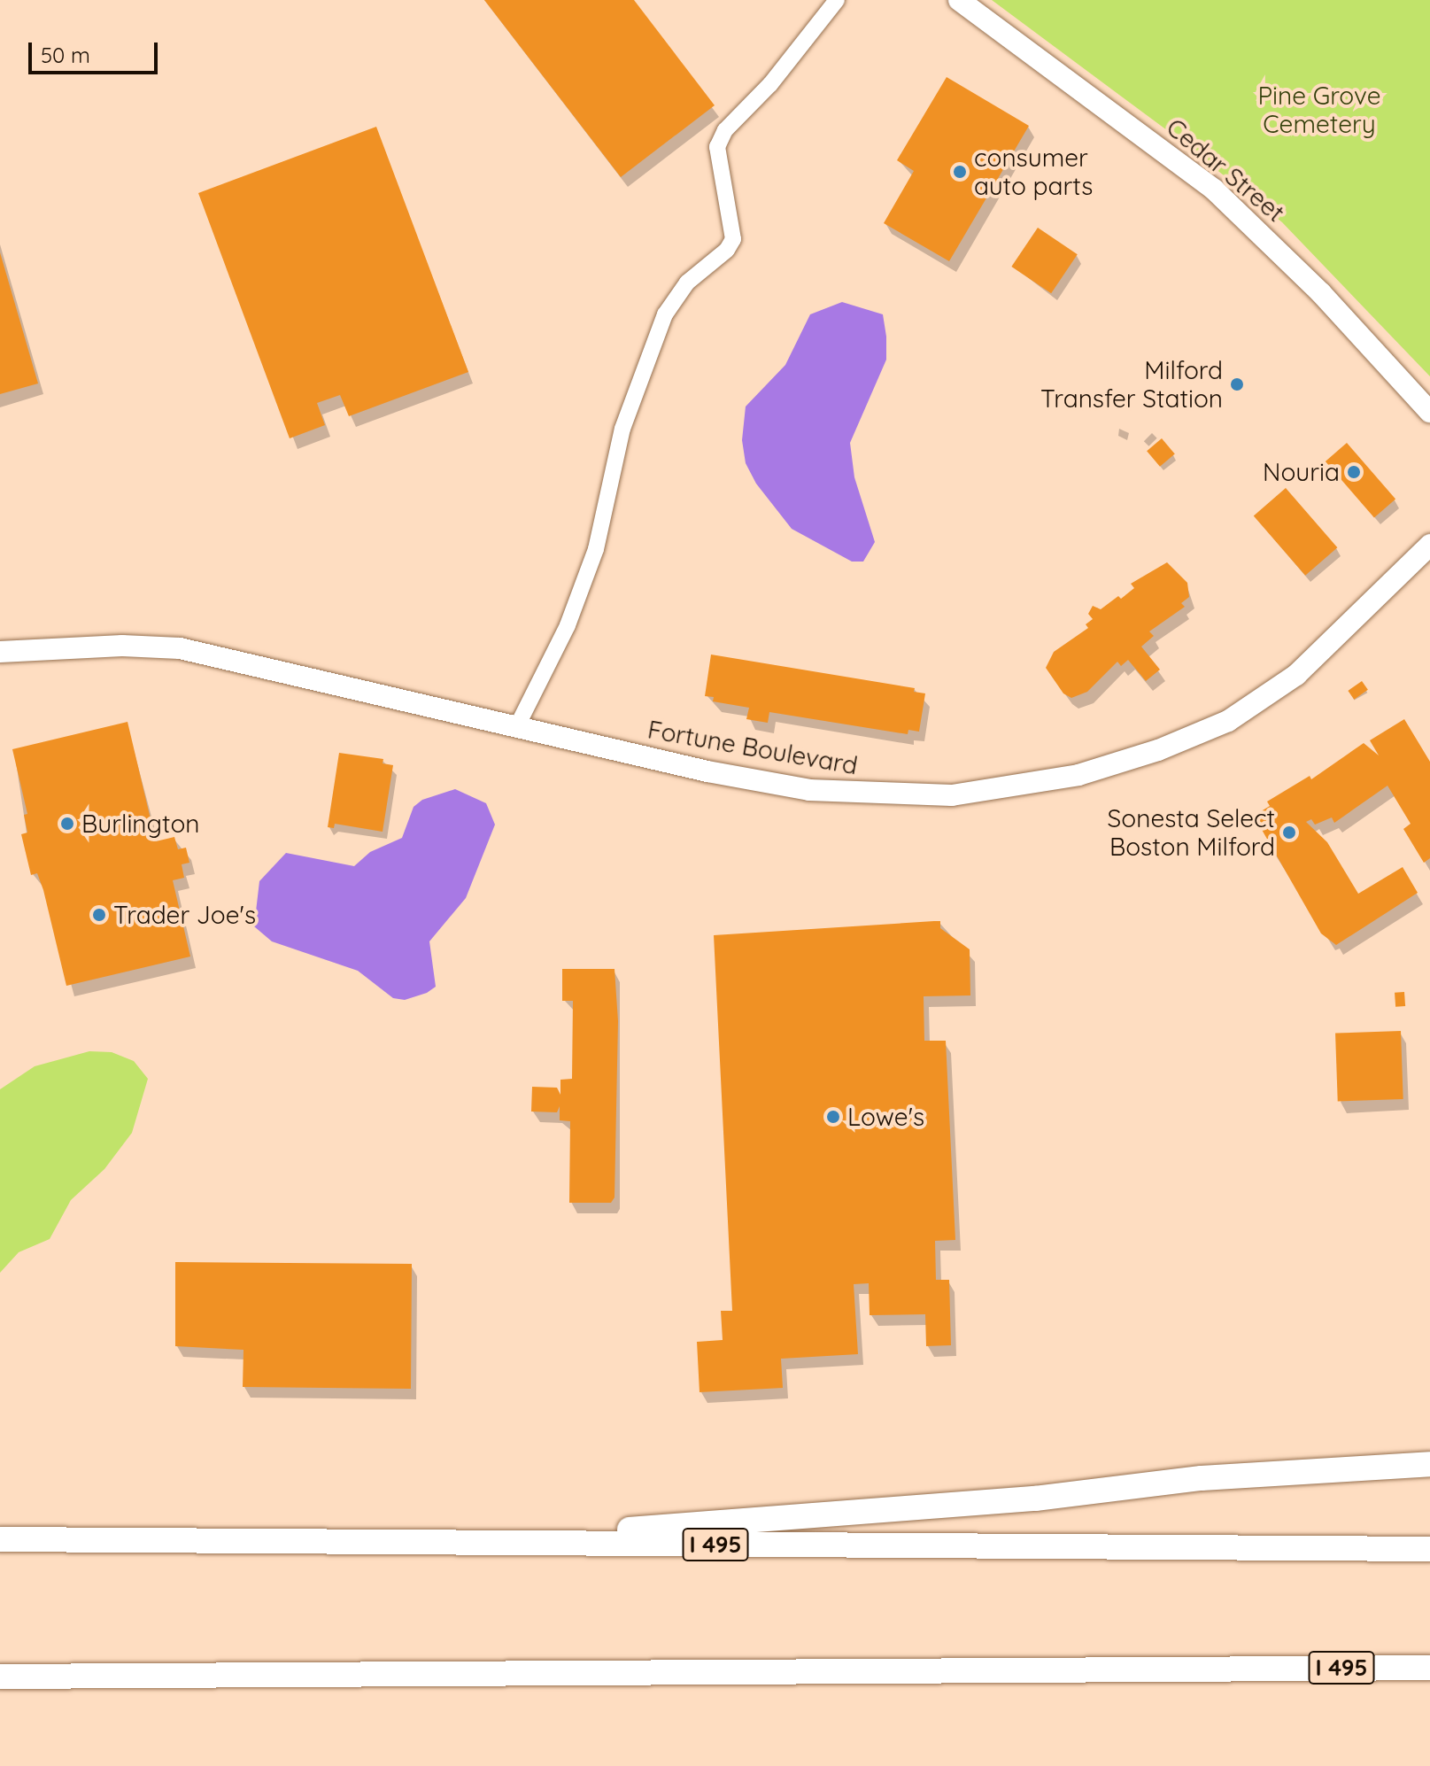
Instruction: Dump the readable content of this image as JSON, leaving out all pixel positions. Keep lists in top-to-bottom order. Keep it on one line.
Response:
{"streets":{"highway":["I 495"],"main road":["Cedar Street","Fortune Boulevard"]},"parks":["Pine Grove Cemetery"],"places":["consumer auto parts","Milford Transfer Station","Nouria","Burlington","Sonesta Select Boston Milford","Trader Joe's","Lowe's"],"scale_bar":"50 m"}
